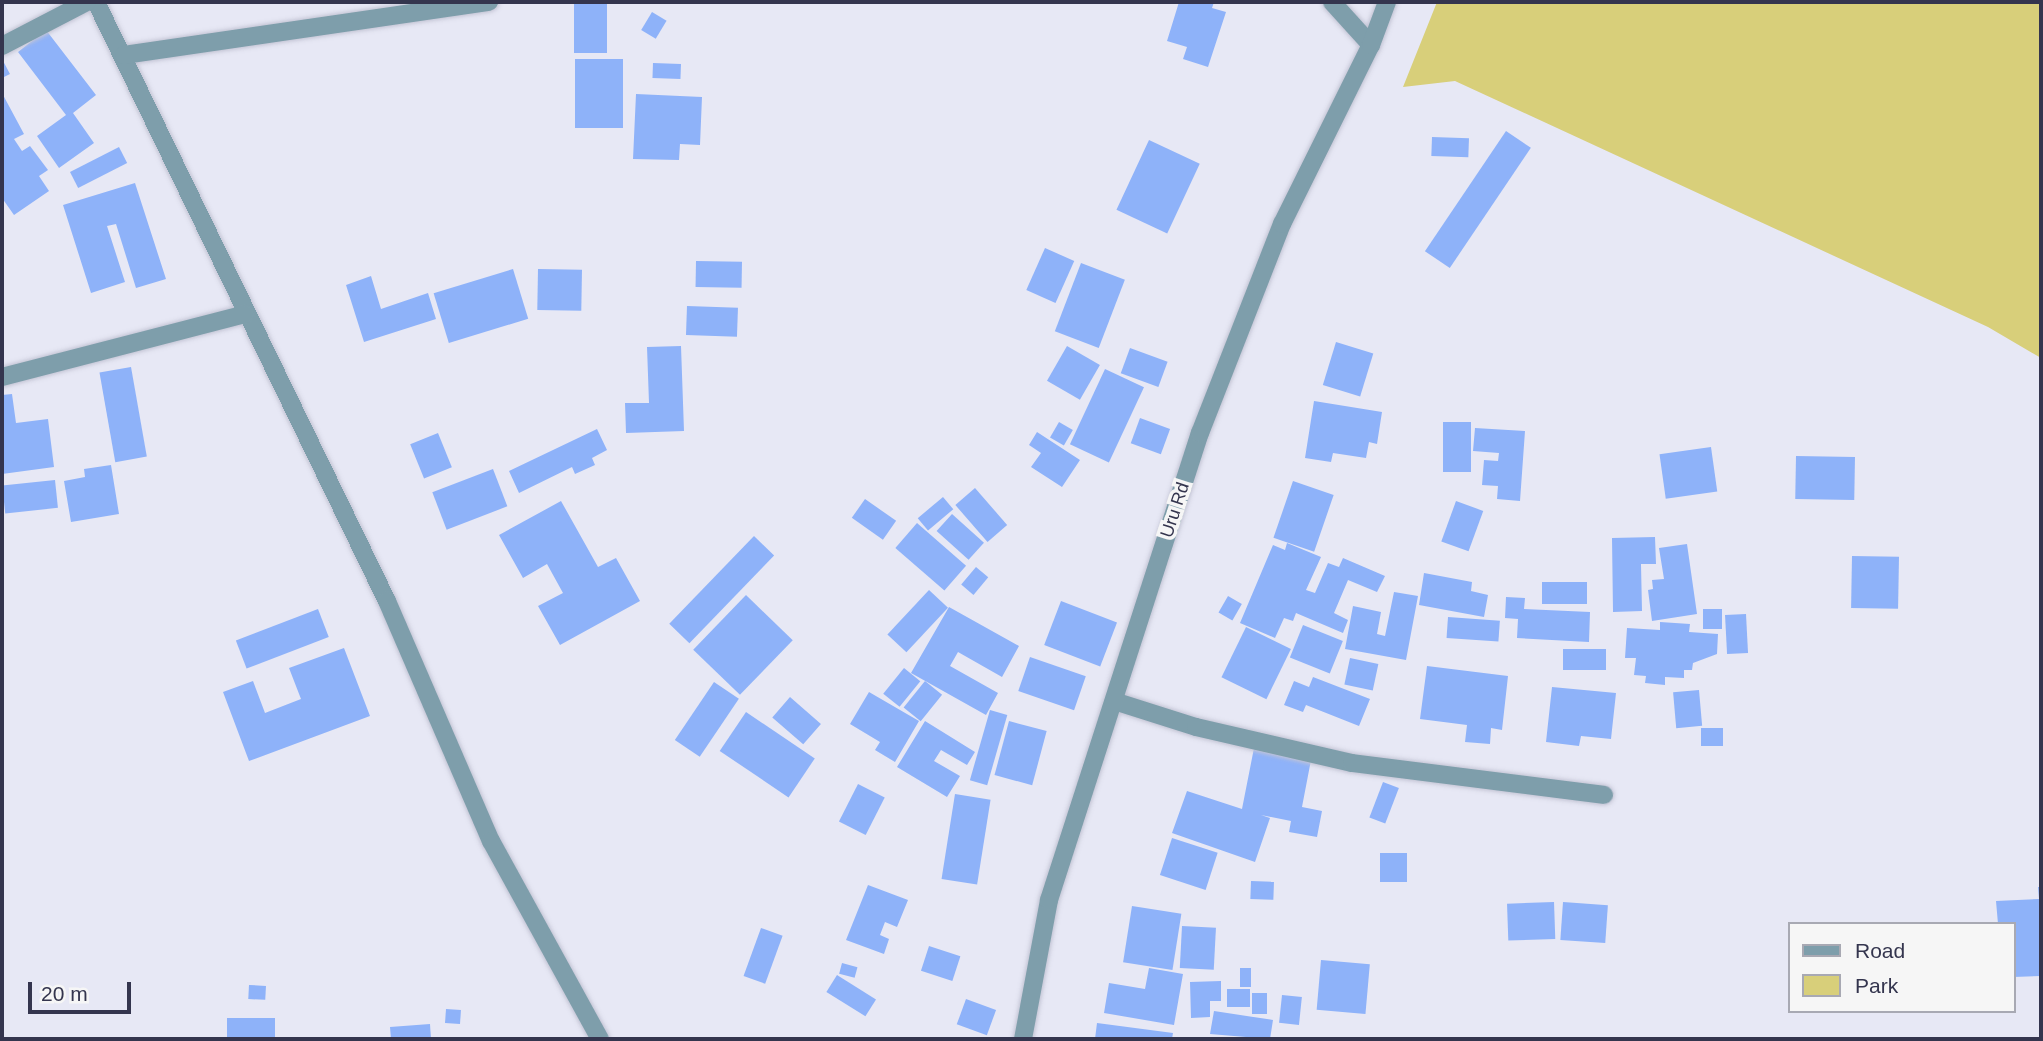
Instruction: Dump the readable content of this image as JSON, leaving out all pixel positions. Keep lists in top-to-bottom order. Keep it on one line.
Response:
{"streets":{"street":["Uru Rd"]},"legend":["Road","Park"],"scale_bar":"20 m"}
